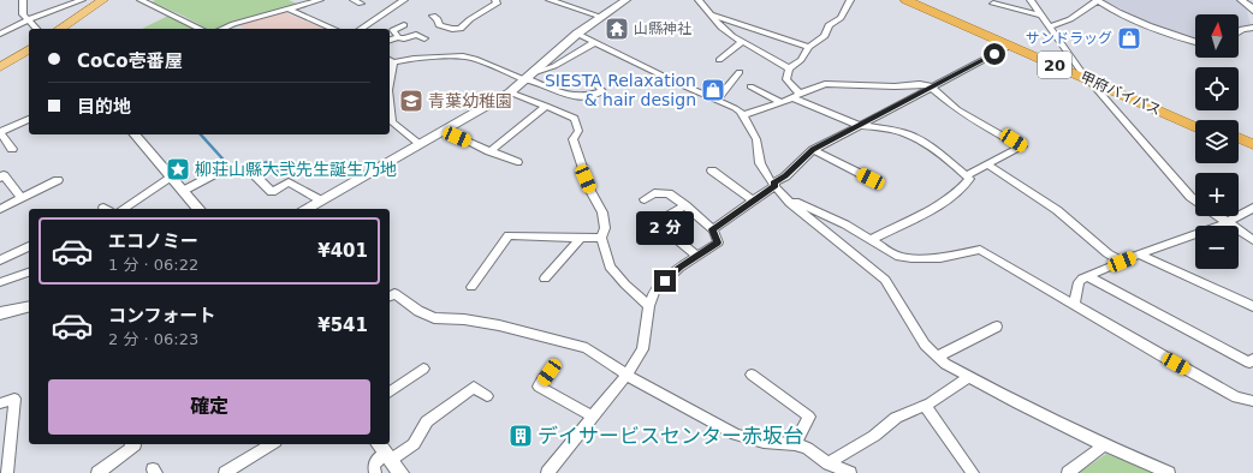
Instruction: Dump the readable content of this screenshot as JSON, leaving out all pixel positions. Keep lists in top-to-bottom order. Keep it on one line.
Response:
{"streets":{"highway":["20","甲府バイパス"]},"places":{"temple":["山縣神社"],"shop":["サンドラッグ","SIESTA Relaxation & hair design"],"school or university":["青葉幼稚園"],"place":["柳荘山縣大弐先生誕生乃地"],"building":["デイサービスセンター赤坂台"]},"north":"top","page":{"map_buttons":["+","−"],"banner":["CoCo壱番屋","目的地"],"bubble":"2 分","list":[{"name":"エコノミー","note":"1 分 · 06:22","value":"¥401"},{"name":"コンフォート","note":"2 分 · 06:23","value":"¥541"}],"buttons":"確定"}}
